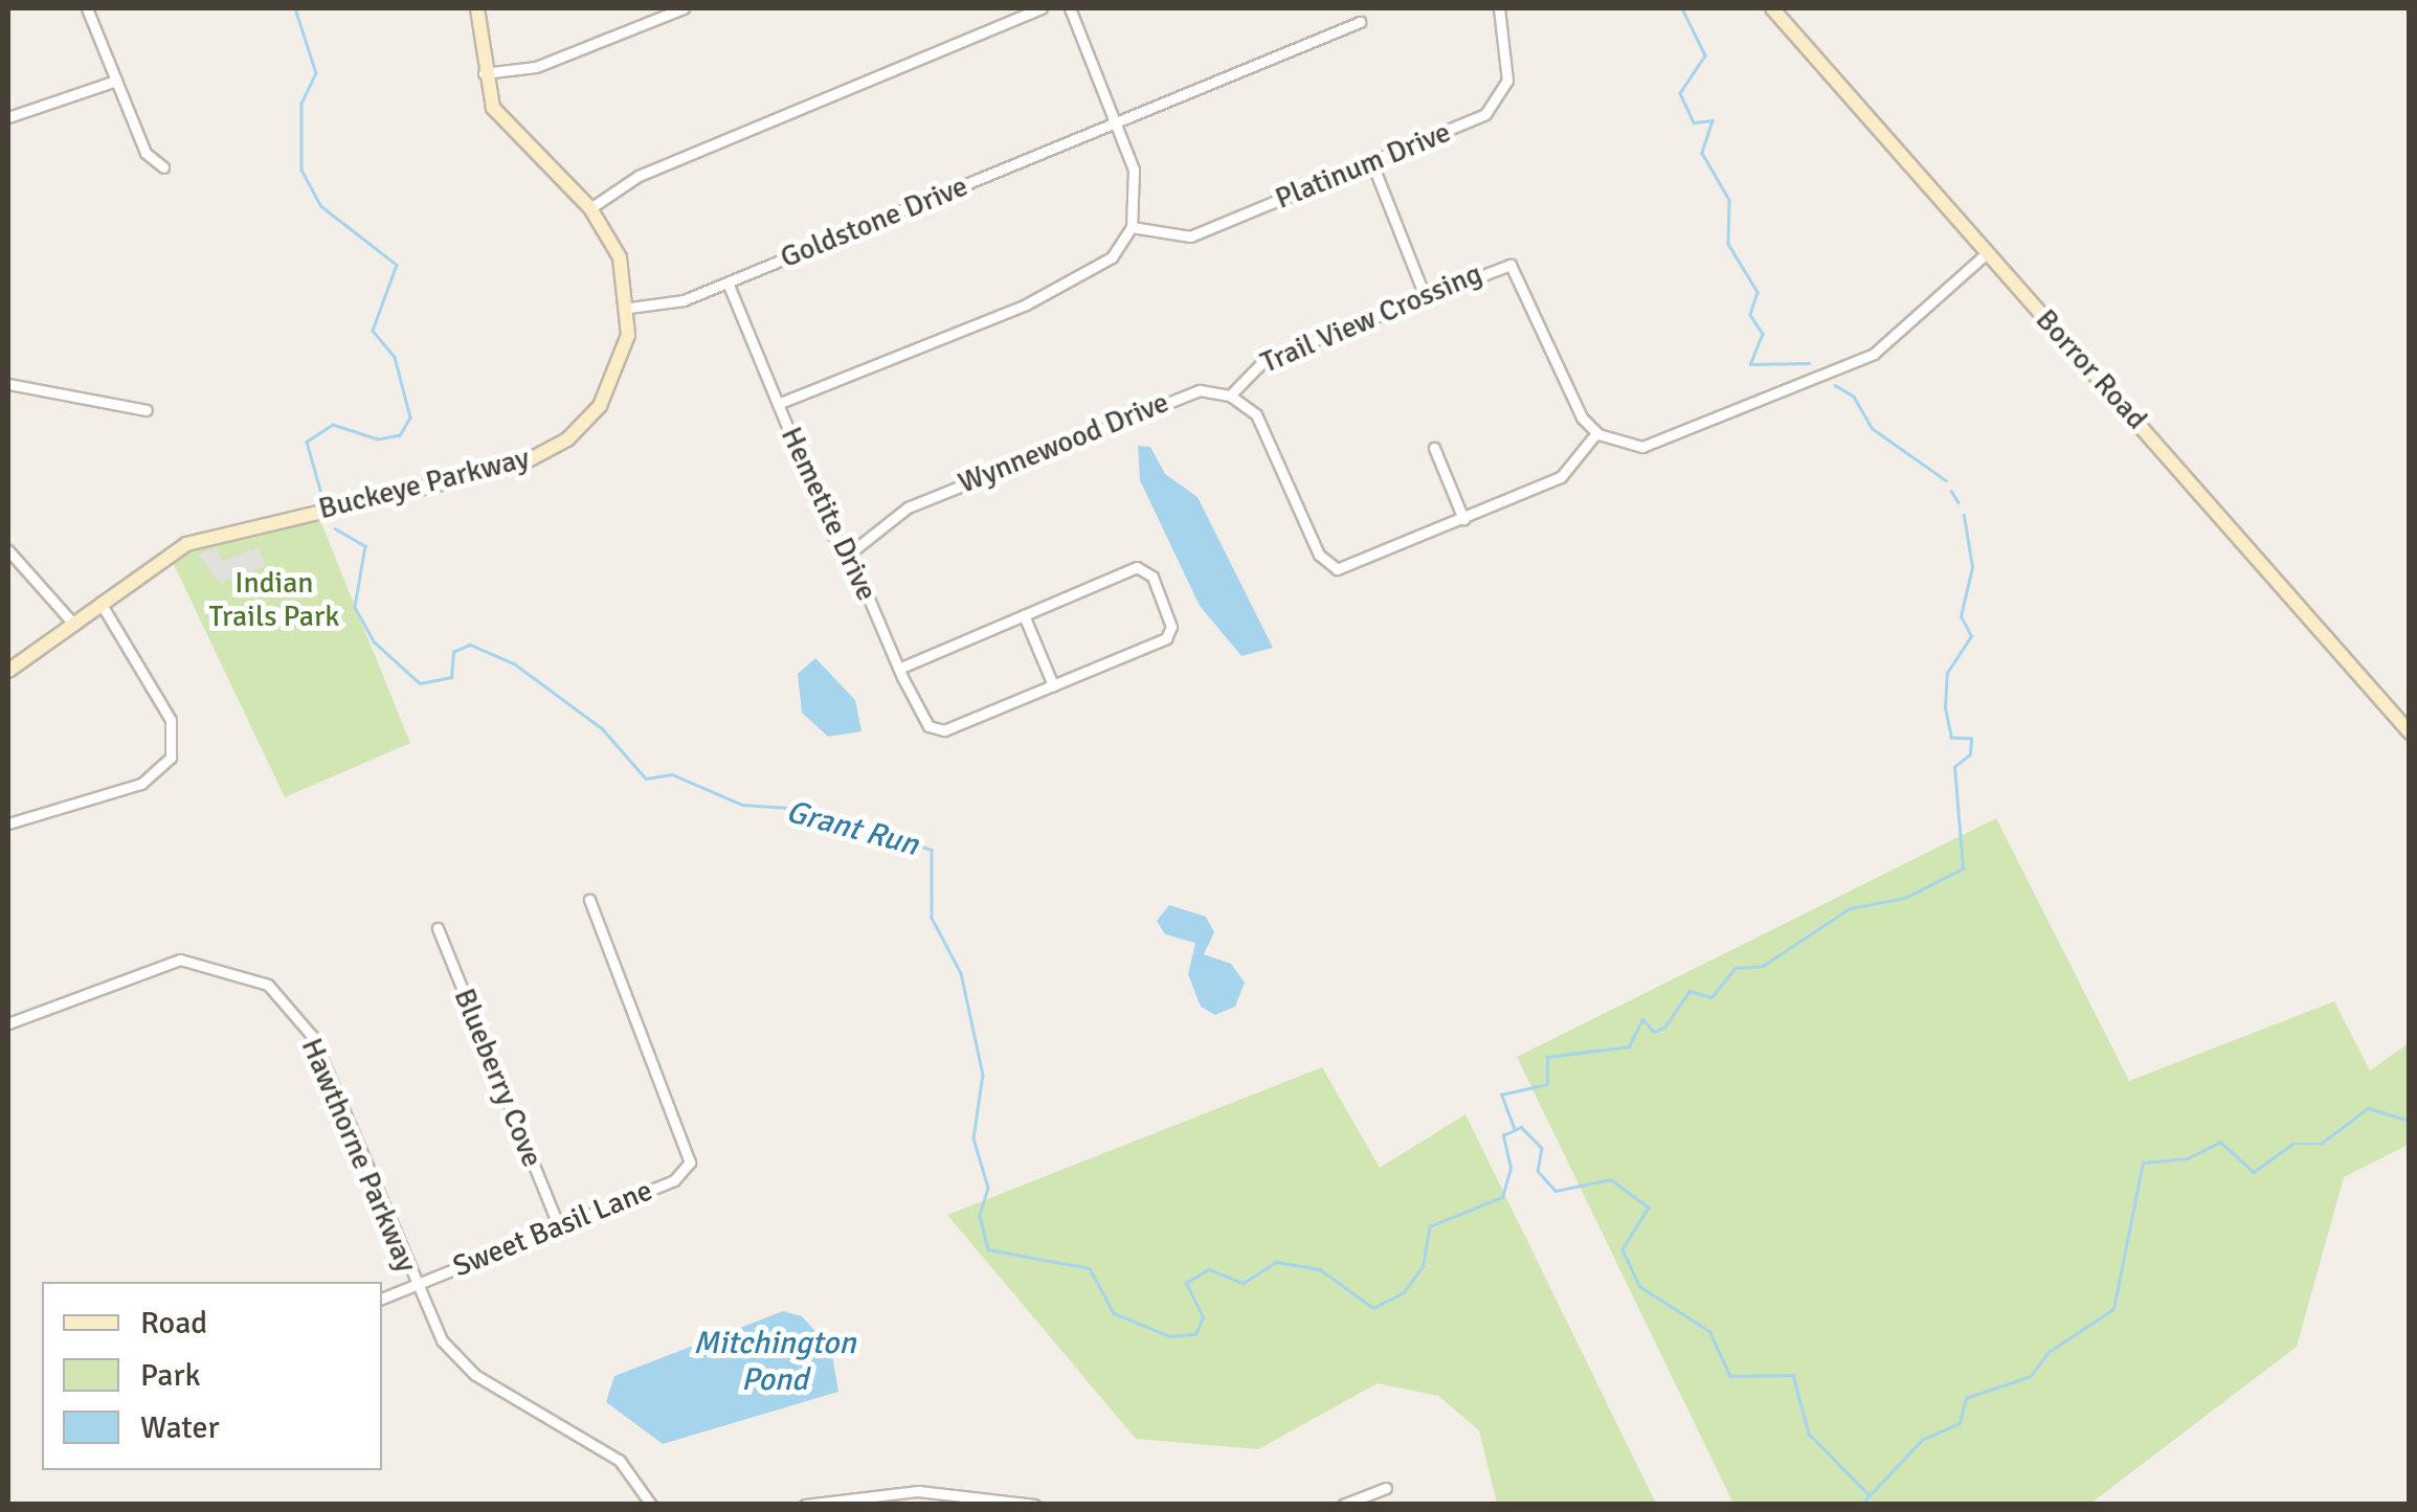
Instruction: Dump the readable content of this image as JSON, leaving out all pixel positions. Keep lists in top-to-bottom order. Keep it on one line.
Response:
{"streets":{"street":["Platinum Drive","Goldstone Drive","Trail View Crossing","Borror Road","Wynnewood Drive","Buckeye Parkway","Hemetite Drive","Blueberry Cove","Hawthorne Parkway","Sweet Basil Lane"]},"crossings":[["Goldstone Drive","Buckeye Parkway"],["Goldstone Drive","Hemetite Drive"],["Trail View Crossing","Wynnewood Drive"],["Wynnewood Drive","Hemetite Drive"],["Blueberry Cove","Sweet Basil Lane"],["Hawthorne Parkway","Sweet Basil Lane"]],"water":["Grant Run","Mitchington Pond"],"parks":["Indian Trails Park"],"legend":["Road","Park","Water"]}
